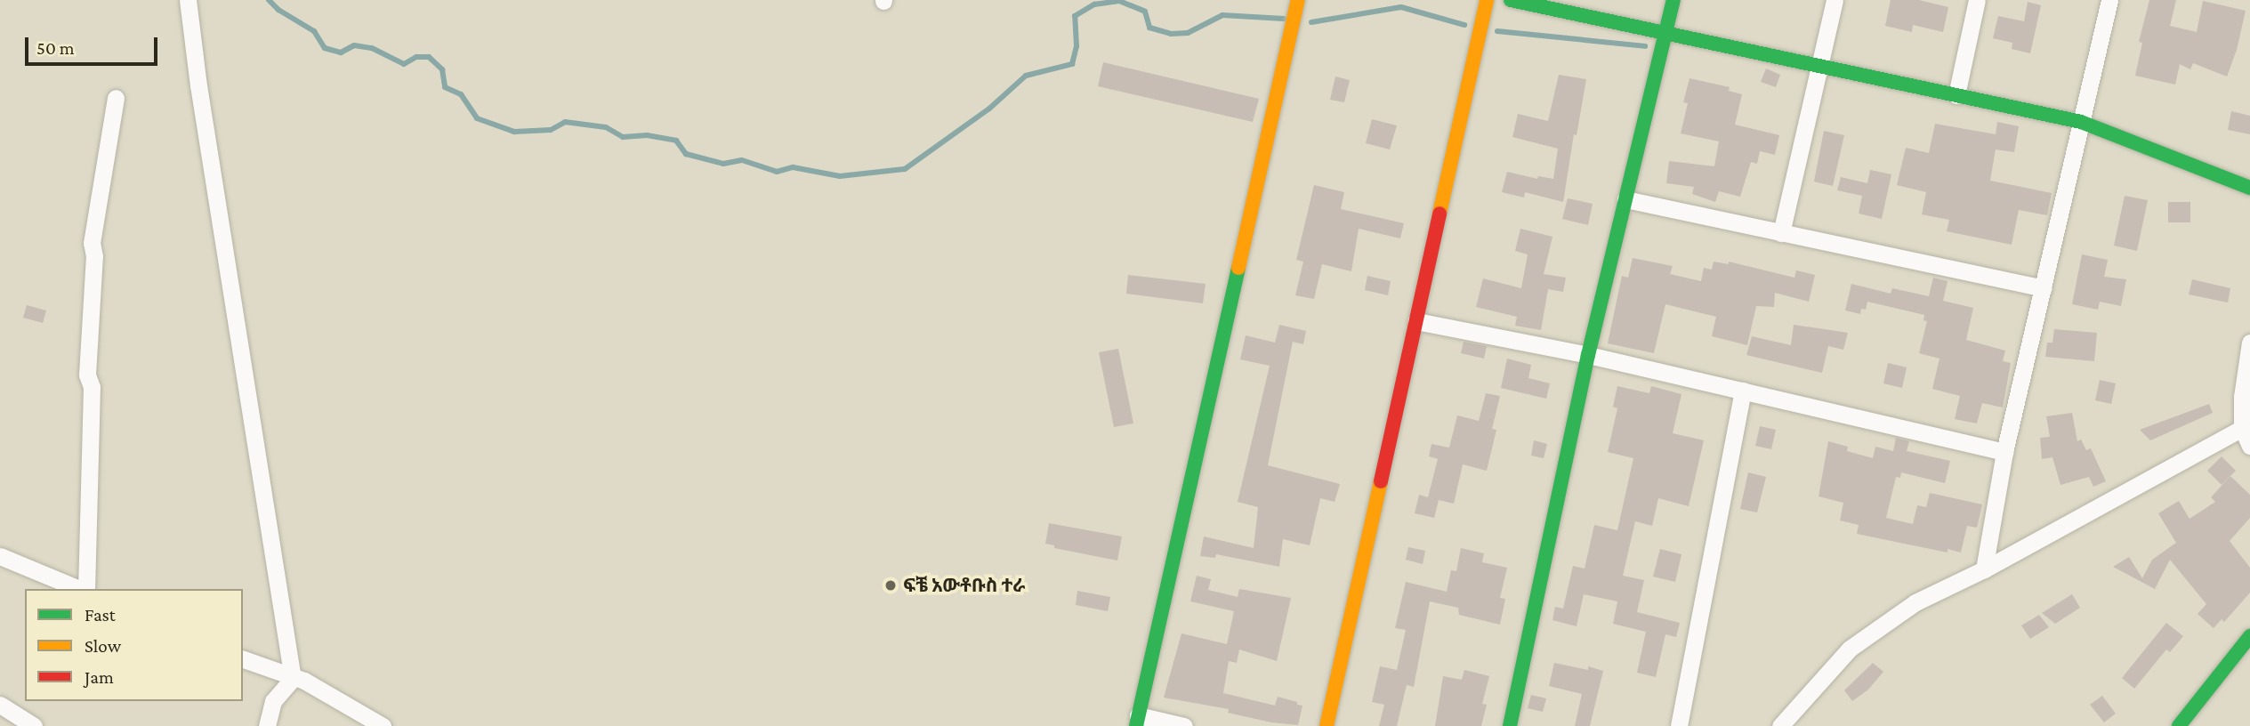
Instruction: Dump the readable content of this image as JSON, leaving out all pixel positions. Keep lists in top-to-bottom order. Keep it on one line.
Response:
{"places":["ፍቼ አውቶቡስ ተራ"],"legend":["Fast","Slow","Jam"],"scale_bar":"50 m"}
